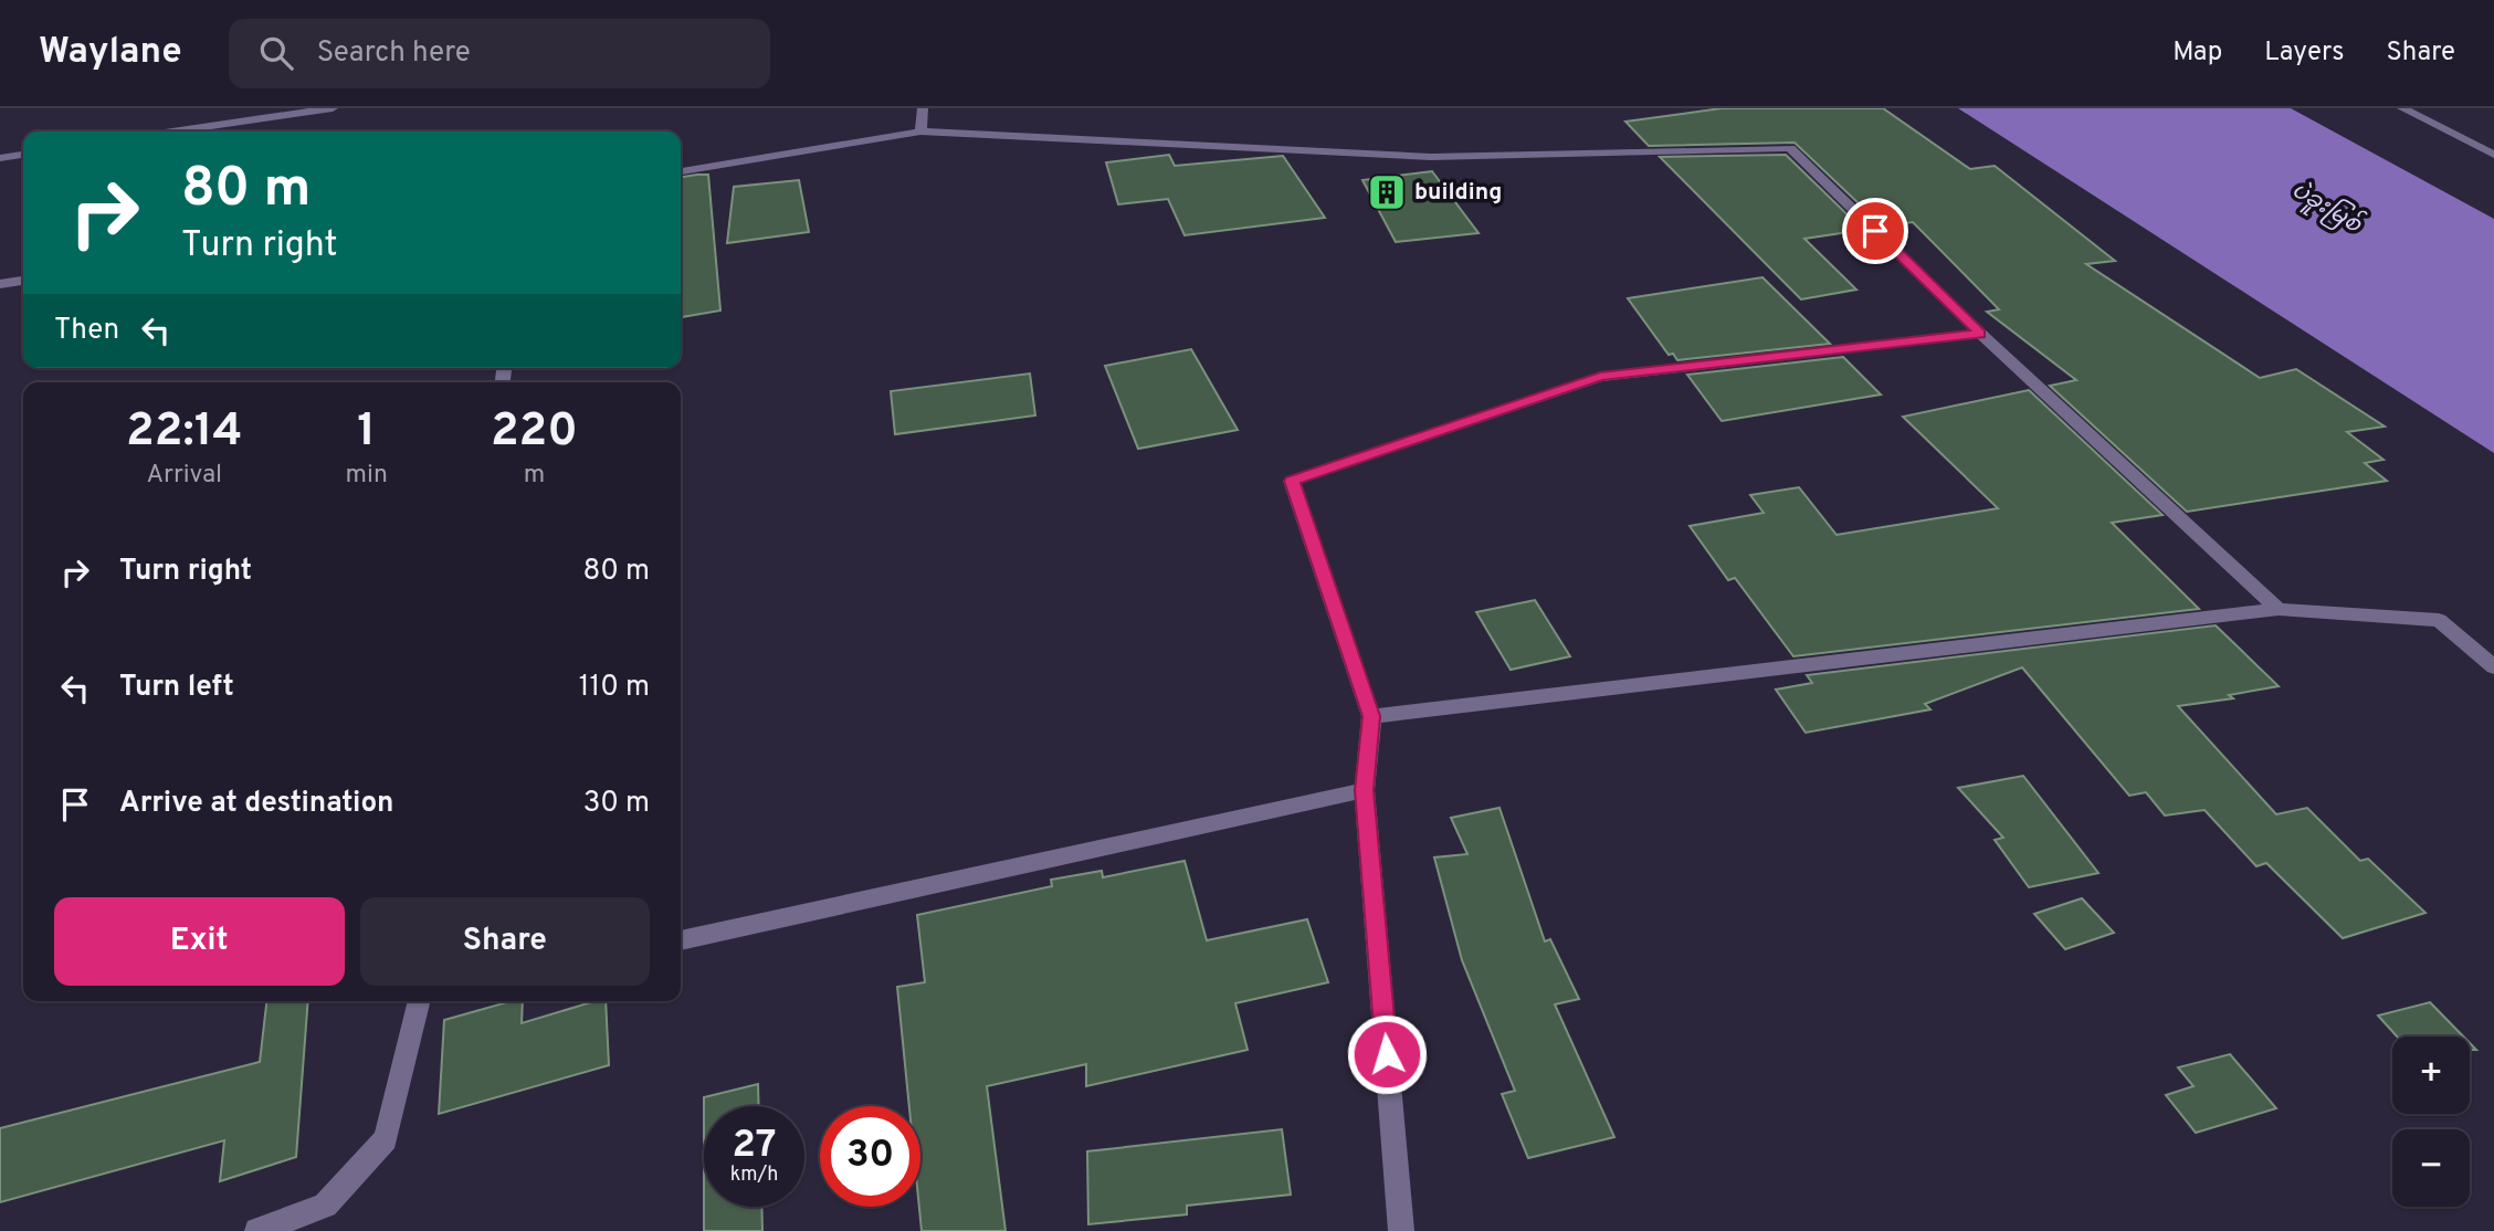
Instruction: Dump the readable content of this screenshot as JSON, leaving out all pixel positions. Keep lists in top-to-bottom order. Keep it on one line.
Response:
{"water":["ပဲခူးမြစ်"],"places":{"building":["building"]},"page":{"header":"Waylane","search":"Search here","nav":["Map","Layers","Share"],"turn":["80 m","Turn right"],"then":"Then","eta":["22:14","Arrival","1","min","220","m"],"list":[{"name":"Turn right","value":"80 m"},{"name":"Turn left","value":"110 m"},{"name":"Arrive at destination","value":"30 m"}],"buttons":["Exit","Share"],"map_buttons":["+","−"],"speed":"27 km/h","limit":"30"}}
